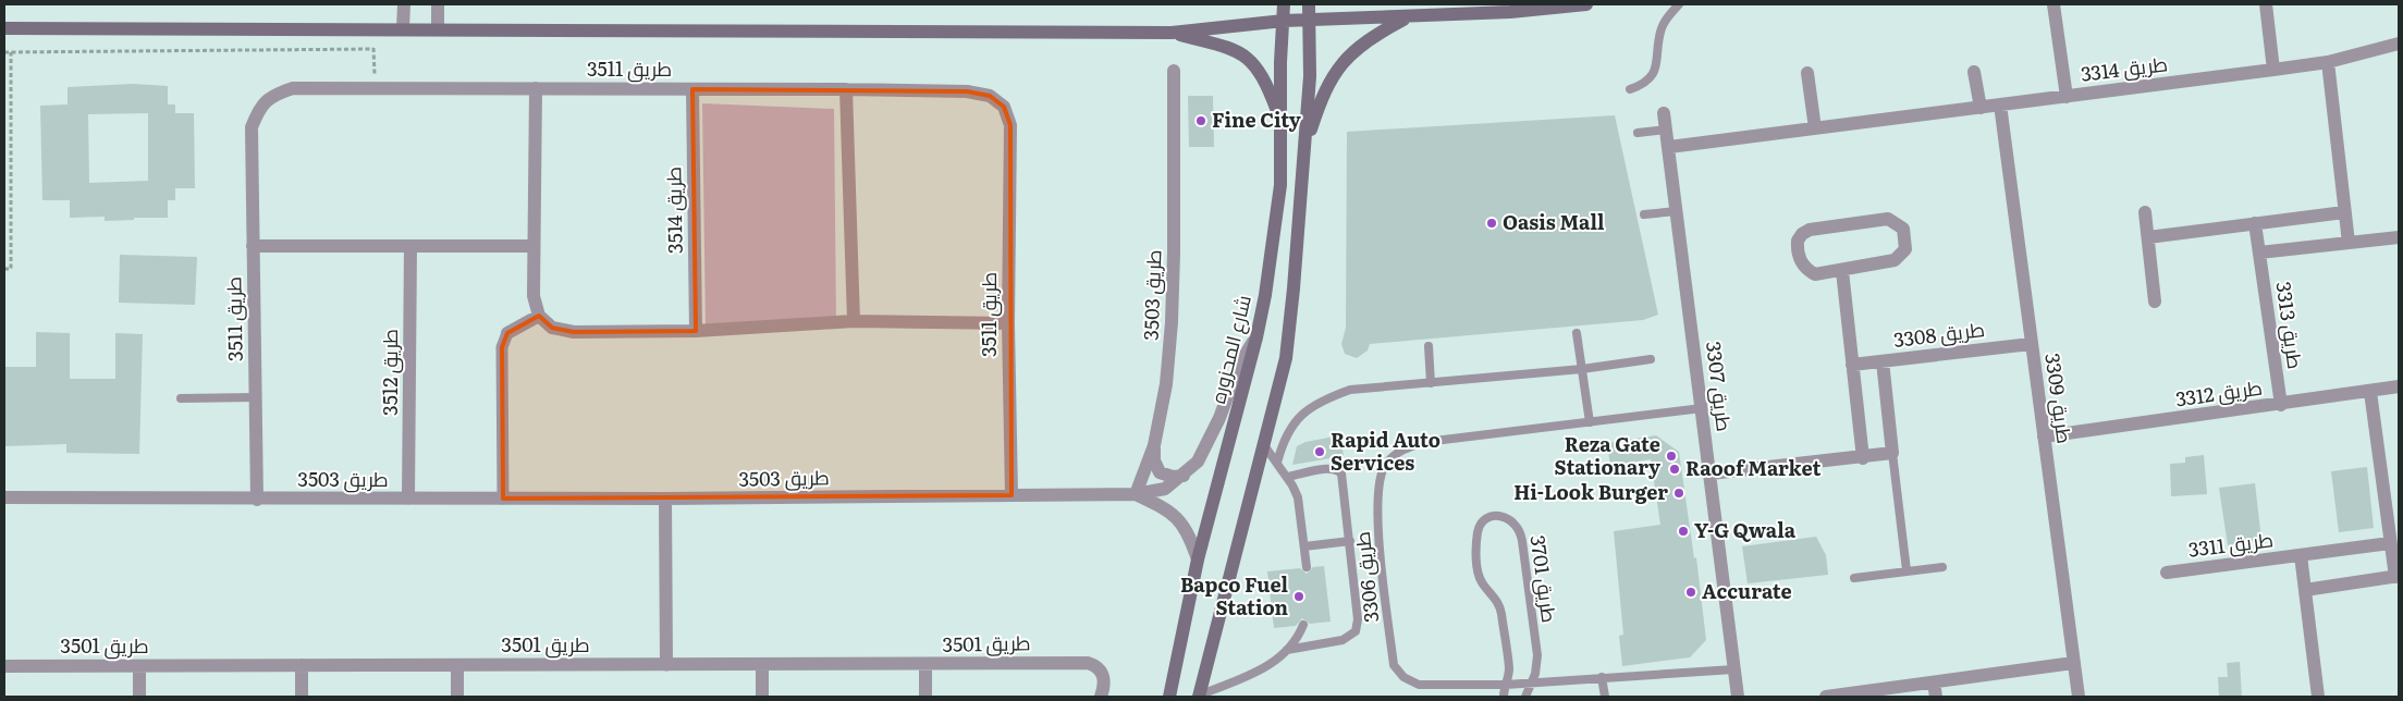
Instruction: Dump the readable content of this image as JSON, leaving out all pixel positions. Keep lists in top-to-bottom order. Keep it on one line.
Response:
{"streets":{"main road":["شارع المحزوره"],"street":["طريق 3511","طريق 3314","طريق 3514","طريق 3503","طريق 3313","طريق 3308","طريق 3512","طريق 3307","طريق 3312","طريق 3309","طريق 3311","طريق 3501"],"lane":["طريق 3306","طريق 3701"]},"crossings":[["طريق 3511","طريق 3514"],["طريق 3511","طريق 3503"],["طريق 3314","طريق 3307"],["طريق 3314","طريق 3309"],["طريق 3503","طريق 3512"],["طريق 3313","طريق 3312"],["طريق 3308","طريق 3309"],["طريق 3307","طريق 3306"],["طريق 3312","طريق 3309"],["طريق 3306","طريق 3701"]],"places":["Fine City","Oasis Mall","Rapid Auto Services","Reza Gate Stationary","Raoof Market","Hi-Look Burger","Y-G Qwala","Accurate","Bapco Fuel Station"]}
